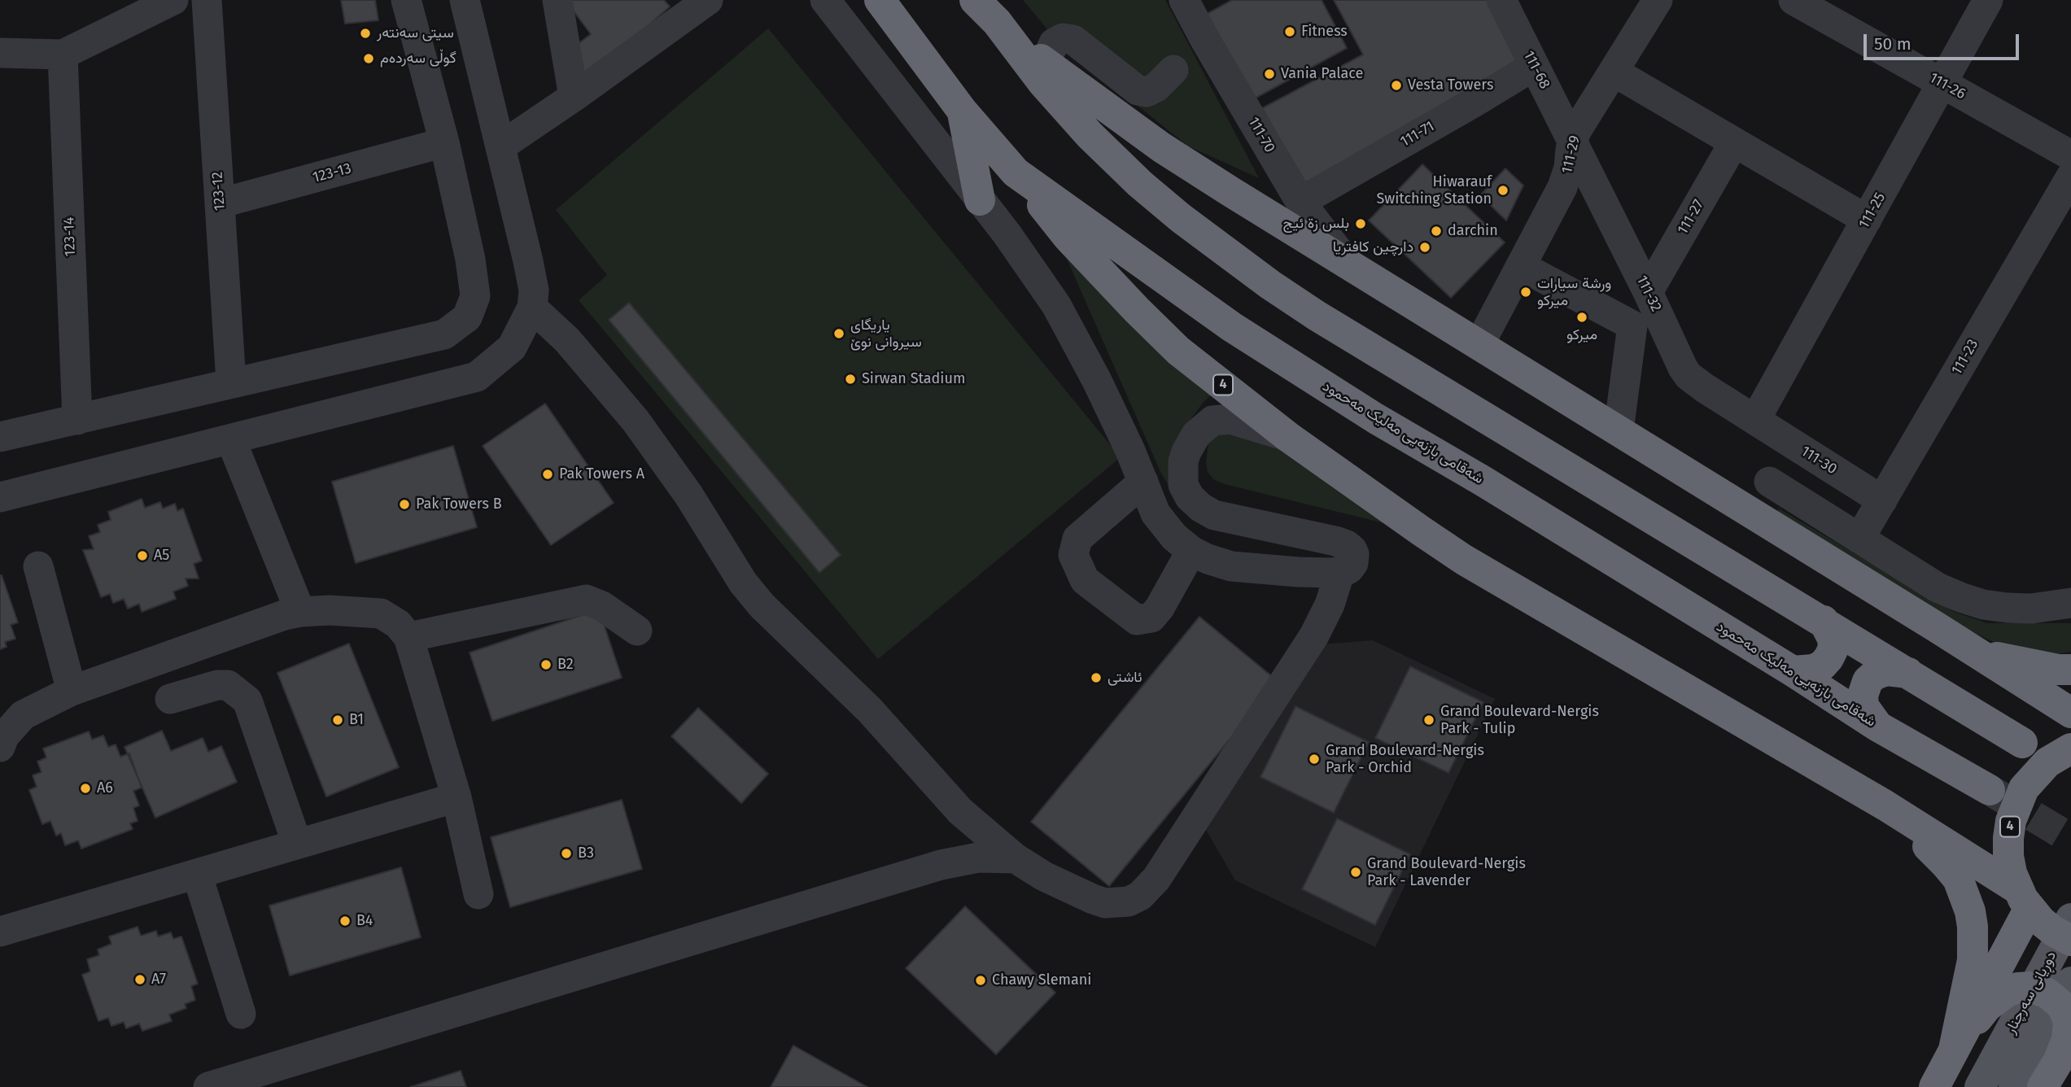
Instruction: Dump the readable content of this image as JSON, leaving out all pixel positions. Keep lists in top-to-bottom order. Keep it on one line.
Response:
{"streets":{"highway":["4","شەقامی بازنەیی مەلیک مەحمود"],"main road":["دوڕیانی سەرچنار"],"street":["111-68","111-26","111-71","111-70","111-29","123-13","123-12","111-25","111-27","123-14","111-32","111-23","111-30"]},"crossings":[["111-68","111-71"],["111-68","111-29"],["111-68","111-32"],["111-26","111-25"],["111-71","111-70"],["111-29","111-32"],["123-13","123-12"],["111-25","111-32"],["111-25","111-30"],["111-27","111-32"],["111-32","111-30"],["111-23","111-30"],["4","شەقامی بازنەیی مەلیک مەحمود"]],"places":["Fitness","سیتی سەنتەر","گوڵی سەردەم","Vania Palace","Vesta Towers","Hiwarauf Switching Station","بلس زة ئيج","darchin","دارچین کافتریا","ورشة سیارات میرکو","میرکو","یاریگای سیروانی نوێ","Sirwan Stadium","Pak Towers A","Pak Towers B","A5","B2","ئاشتی","B1","Grand Boulevard-Nergis Park - Tulip","Grand Boulevard-Nergis Park - Orchid","A6","B3","Grand Boulevard-Nergis Park - Lavender","B4","A7","Chawy Slemani"],"scale_bar":"50 m"}
